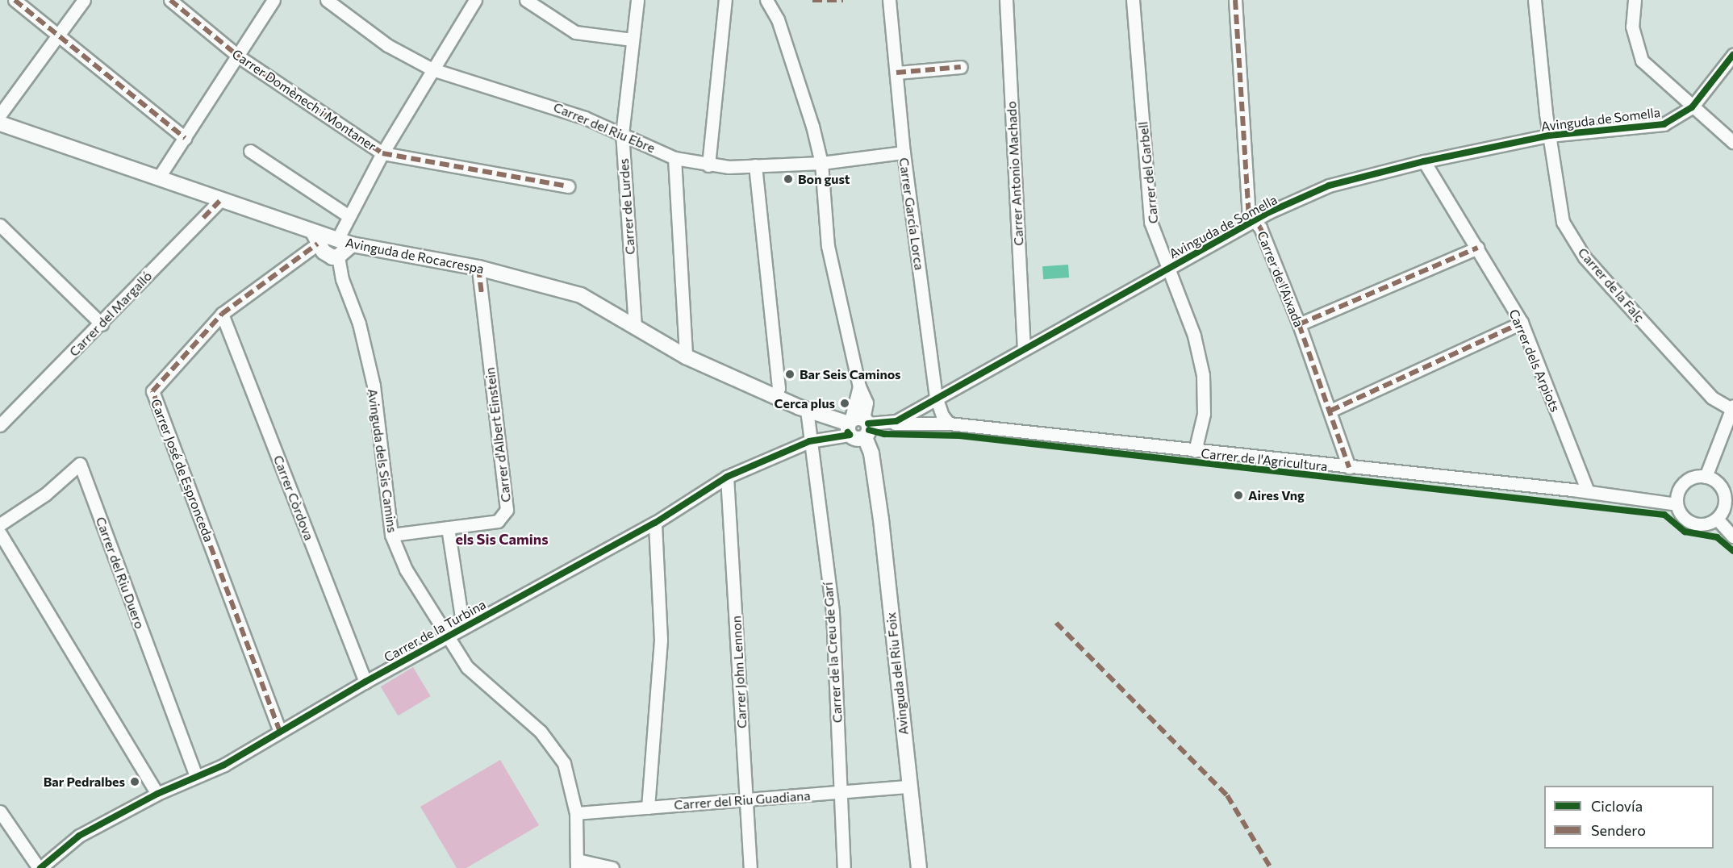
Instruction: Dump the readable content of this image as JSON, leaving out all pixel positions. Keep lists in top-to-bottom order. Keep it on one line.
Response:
{"streets":{"street":["Carrer Domènech i Montaner","Avinguda de Somella","Carrer del Riu Ebre","Carrer del Garbell","Carrer Antonio Machado","Carrer de Lurdes","Carrer García Lorca","Avinguda de Rocacrespa","Carrer de l'Aixada","Carrer de la Falç","Carrer del Margalló","Carrer dels Arpiots","Carrer d'Albert Einstein","Carrer de l'Agricultura","Avinguda dels Sis Camins","Carrer José de Espronceda","Carrer Còrdova","Carrer del Riu Duero","Carrer de la Turbina","Carrer de la Creu de Garí","Carrer John Lennon","Avinguda del Riu Foix","Carrer del Riu Guadiana"]},"crossings":[["Avinguda de Somella","Carrer del Garbell"],["Avinguda de Somella","Carrer Antonio Machado"],["Avinguda de Somella","Carrer García Lorca"],["Avinguda de Somella","Avinguda de Rocacrespa"],["Avinguda de Somella","Carrer de l'Aixada"],["Avinguda de Somella","Carrer de la Falç"],["Avinguda de Somella","Carrer dels Arpiots"],["Avinguda de Somella","Carrer de l'Agricultura"],["Avinguda de Somella","Carrer de la Turbina"],["Avinguda de Somella","Avinguda del Riu Foix"],["Carrer del Riu Ebre","Carrer de Lurdes"],["Carrer del Riu Ebre","Carrer García Lorca"],["Carrer del Garbell","Carrer de l'Agricultura"],["Carrer de Lurdes","Avinguda de Rocacrespa"],["Carrer García Lorca","Carrer de l'Agricultura"],["Avinguda de Rocacrespa","Carrer del Margalló"],["Avinguda de Rocacrespa","Carrer d'Albert Einstein"],["Avinguda de Rocacrespa","Carrer de l'Agricultura"],["Avinguda de Rocacrespa","Carrer José de Espronceda"],["Avinguda de Rocacrespa","Carrer de la Turbina"],["Avinguda de Rocacrespa","Carrer de la Creu de Garí"],["Avinguda de Rocacrespa","Avinguda del Riu Foix"],["Carrer de l'Aixada","Carrer de l'Agricultura"],["Carrer de la Falç","Carrer de l'Agricultura"],["Carrer dels Arpiots","Carrer de l'Agricultura"],["Carrer d'Albert Einstein","Avinguda dels Sis Camins"],["Carrer de l'Agricultura","Carrer de la Turbina"],["Carrer de l'Agricultura","Avinguda del Riu Foix"],["Avinguda dels Sis Camins","Carrer de la Turbina"],["Avinguda dels Sis Camins","Carrer del Riu Guadiana"],["Carrer José de Espronceda","Carrer Còrdova"],["Carrer José de Espronceda","Carrer de la Turbina"],["Carrer Còrdova","Carrer de la Turbina"],["Carrer del Riu Duero","Carrer de la Turbina"],["Carrer de la Turbina","Carrer de la Creu de Garí"],["Carrer de la Turbina","Carrer John Lennon"],["Carrer de la Turbina","Avinguda del Riu Foix"],["Carrer de la Creu de Garí","Carrer del Riu Guadiana"],["Carrer John Lennon","Carrer del Riu Guadiana"],["Avinguda del Riu Foix","Carrer del Riu Guadiana"]],"districts":["els Sis Camins"],"places":["Bon gust","Bar Seis Caminos","Cerca plus","Aires Vng","Bar Pedralbes"],"legend":["Ciclovía","Sendero"]}
